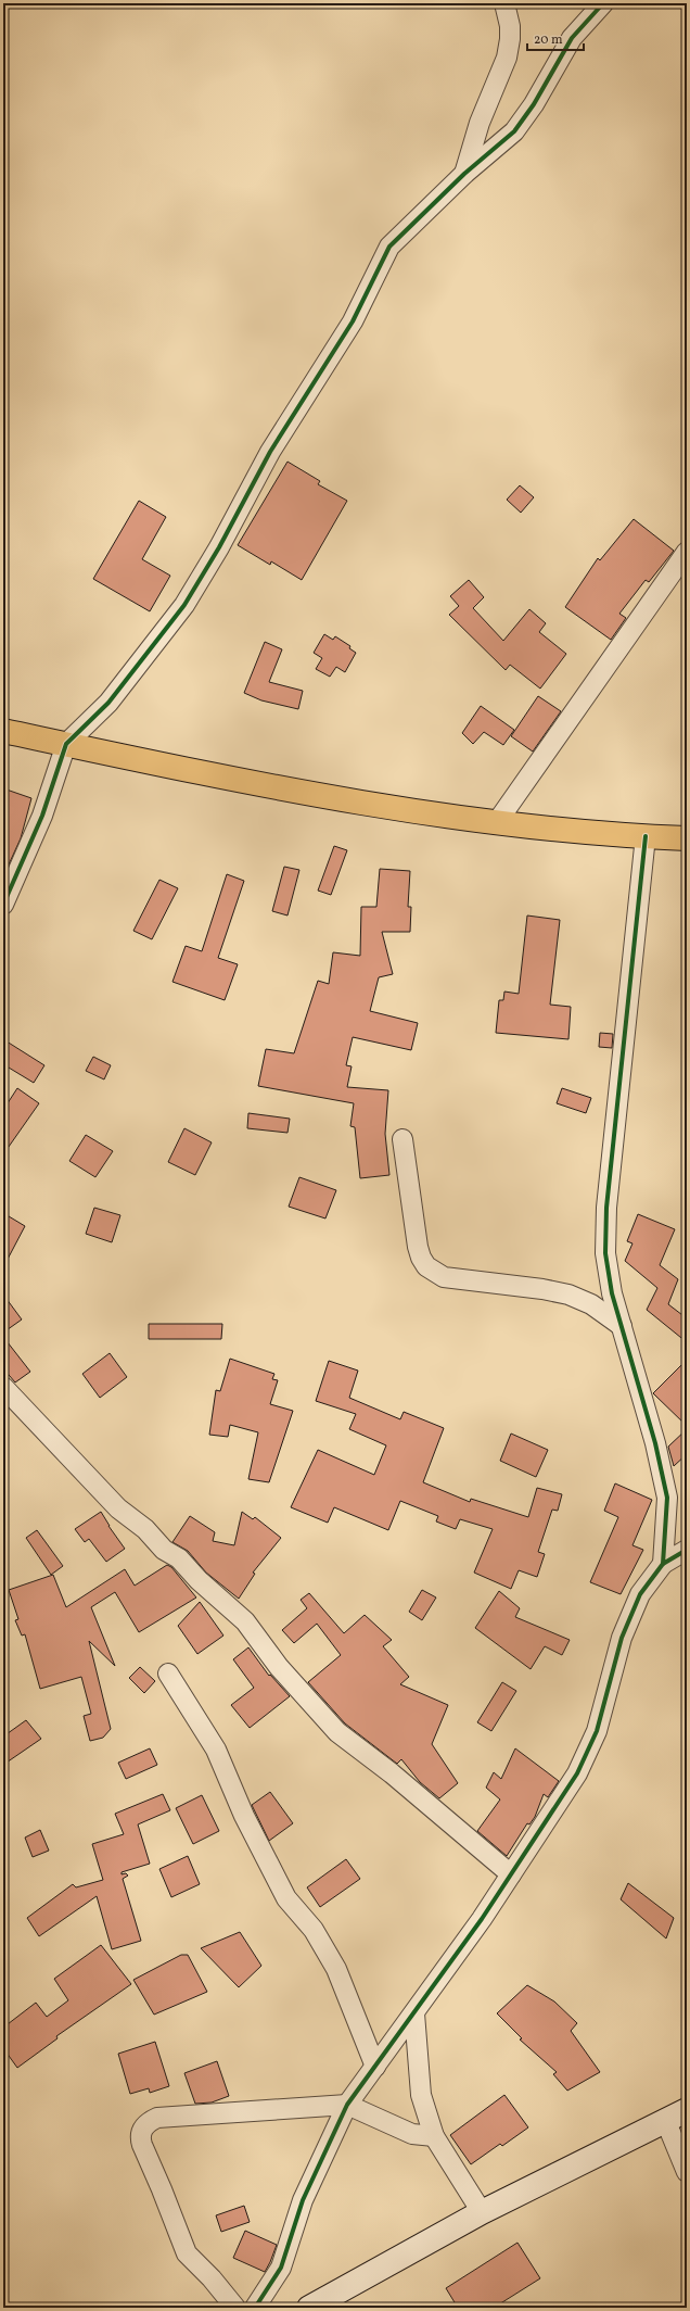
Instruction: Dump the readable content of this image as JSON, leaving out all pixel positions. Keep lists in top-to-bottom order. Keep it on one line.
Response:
{"scale_bar":"20 m"}
